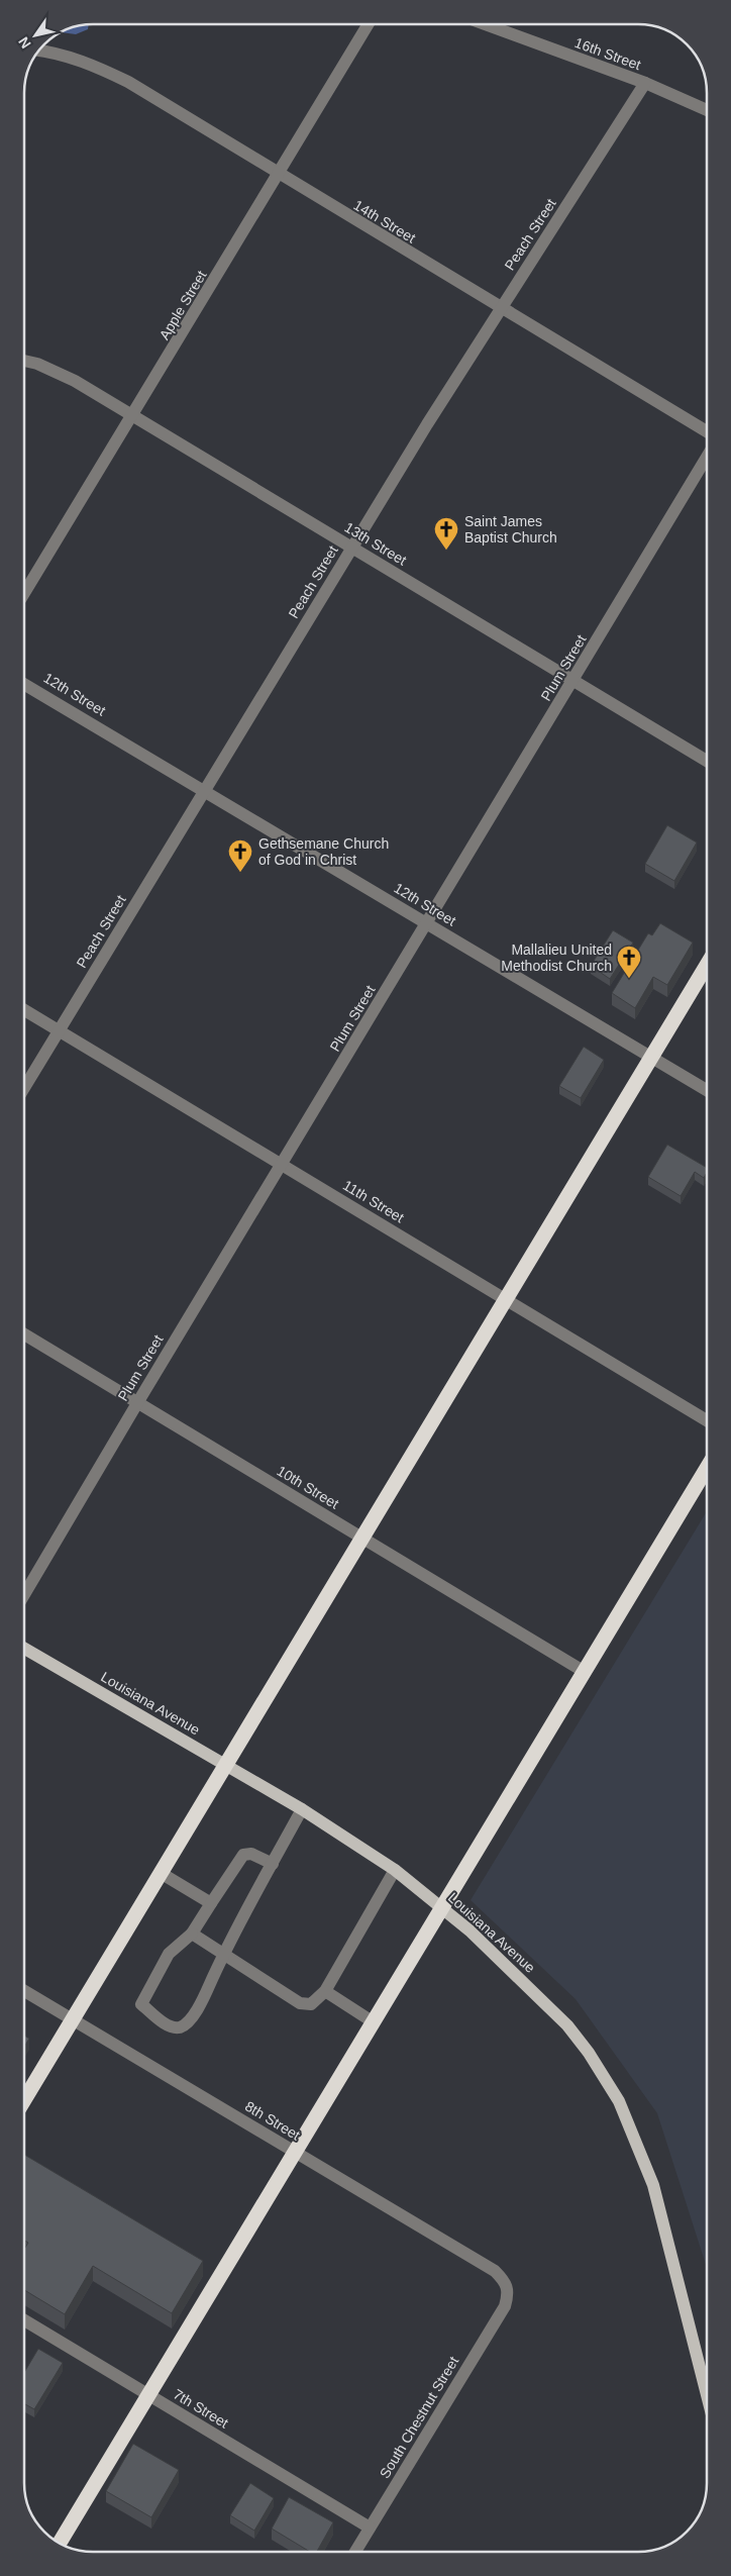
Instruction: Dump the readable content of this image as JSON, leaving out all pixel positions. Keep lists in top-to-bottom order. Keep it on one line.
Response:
{"streets":{"main road":["Louisiana Avenue"],"street":["16th Street","14th Street","Peach Street","Apple Street","13th Street","Plum Street","12th Street","11th Street","10th Street","8th Street","7th Street","South Chestnut Street"]},"crossings":[["16th Street","Peach Street"],["14th Street","Peach Street"],["14th Street","Apple Street"],["Peach Street","13th Street"],["Peach Street","12th Street"],["Peach Street","11th Street"],["Apple Street","13th Street"],["13th Street","Plum Street"],["Plum Street","12th Street"],["Plum Street","11th Street"],["Plum Street","10th Street"],["8th Street","South Chestnut Street"],["7th Street","South Chestnut Street"]],"places":{"church":["Saint James Baptist Church","Gethsemane Church of God in Christ","Mallalieu United Methodist Church"]},"north":"bottom left"}
